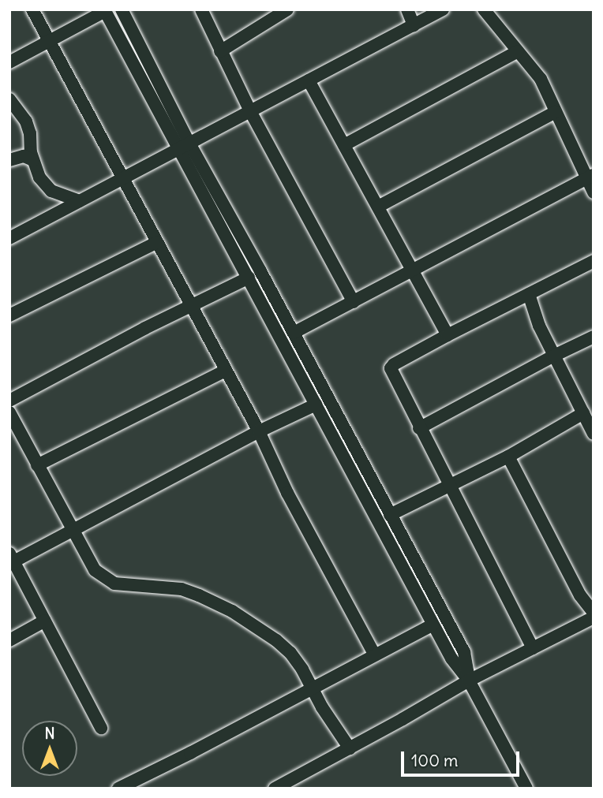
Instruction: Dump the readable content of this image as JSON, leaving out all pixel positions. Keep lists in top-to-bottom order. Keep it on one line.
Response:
{"scale_bar":"100 m","north":"top"}
